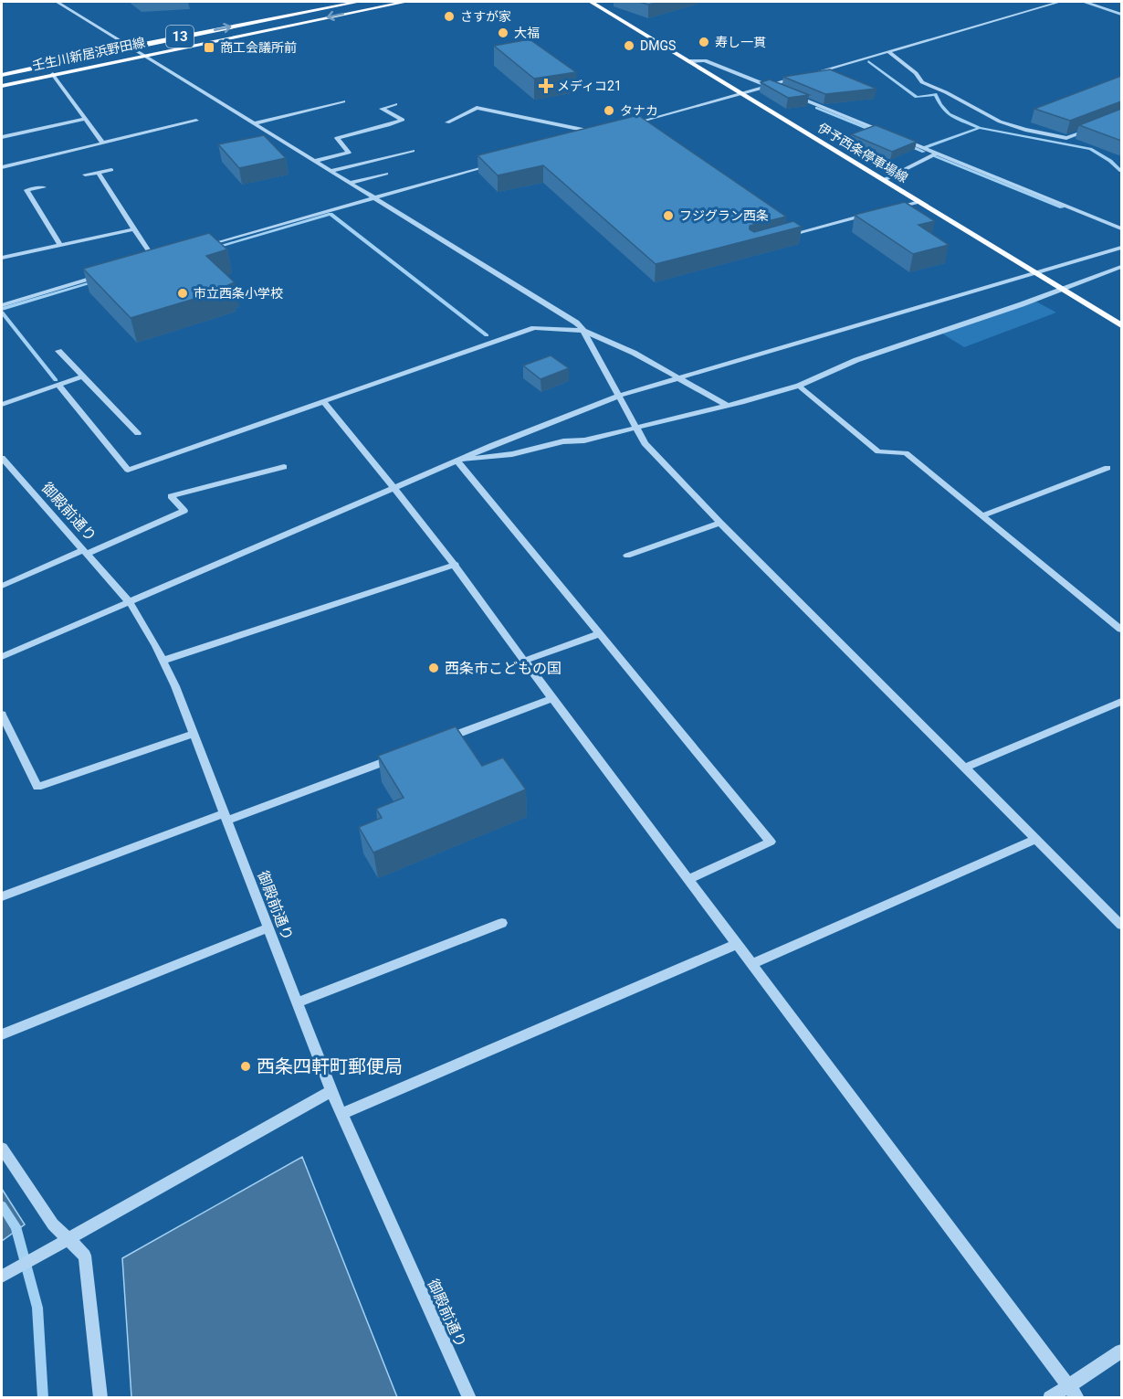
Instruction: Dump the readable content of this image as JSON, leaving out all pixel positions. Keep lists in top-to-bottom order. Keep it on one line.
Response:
{"streets":{"main road":["13","壬生川新居浜野田線","伊予西条停車場線"],"street":["御殿前通り"]},"places":{"other":["さすが家","大福","寿し一貫","DMGS","タナカ","フジグラン西条","市立西条小学校","西条市こどもの国","西条四軒町郵便局"],"transit":["商工会議所前"],"health":["メディコ21"]}}
